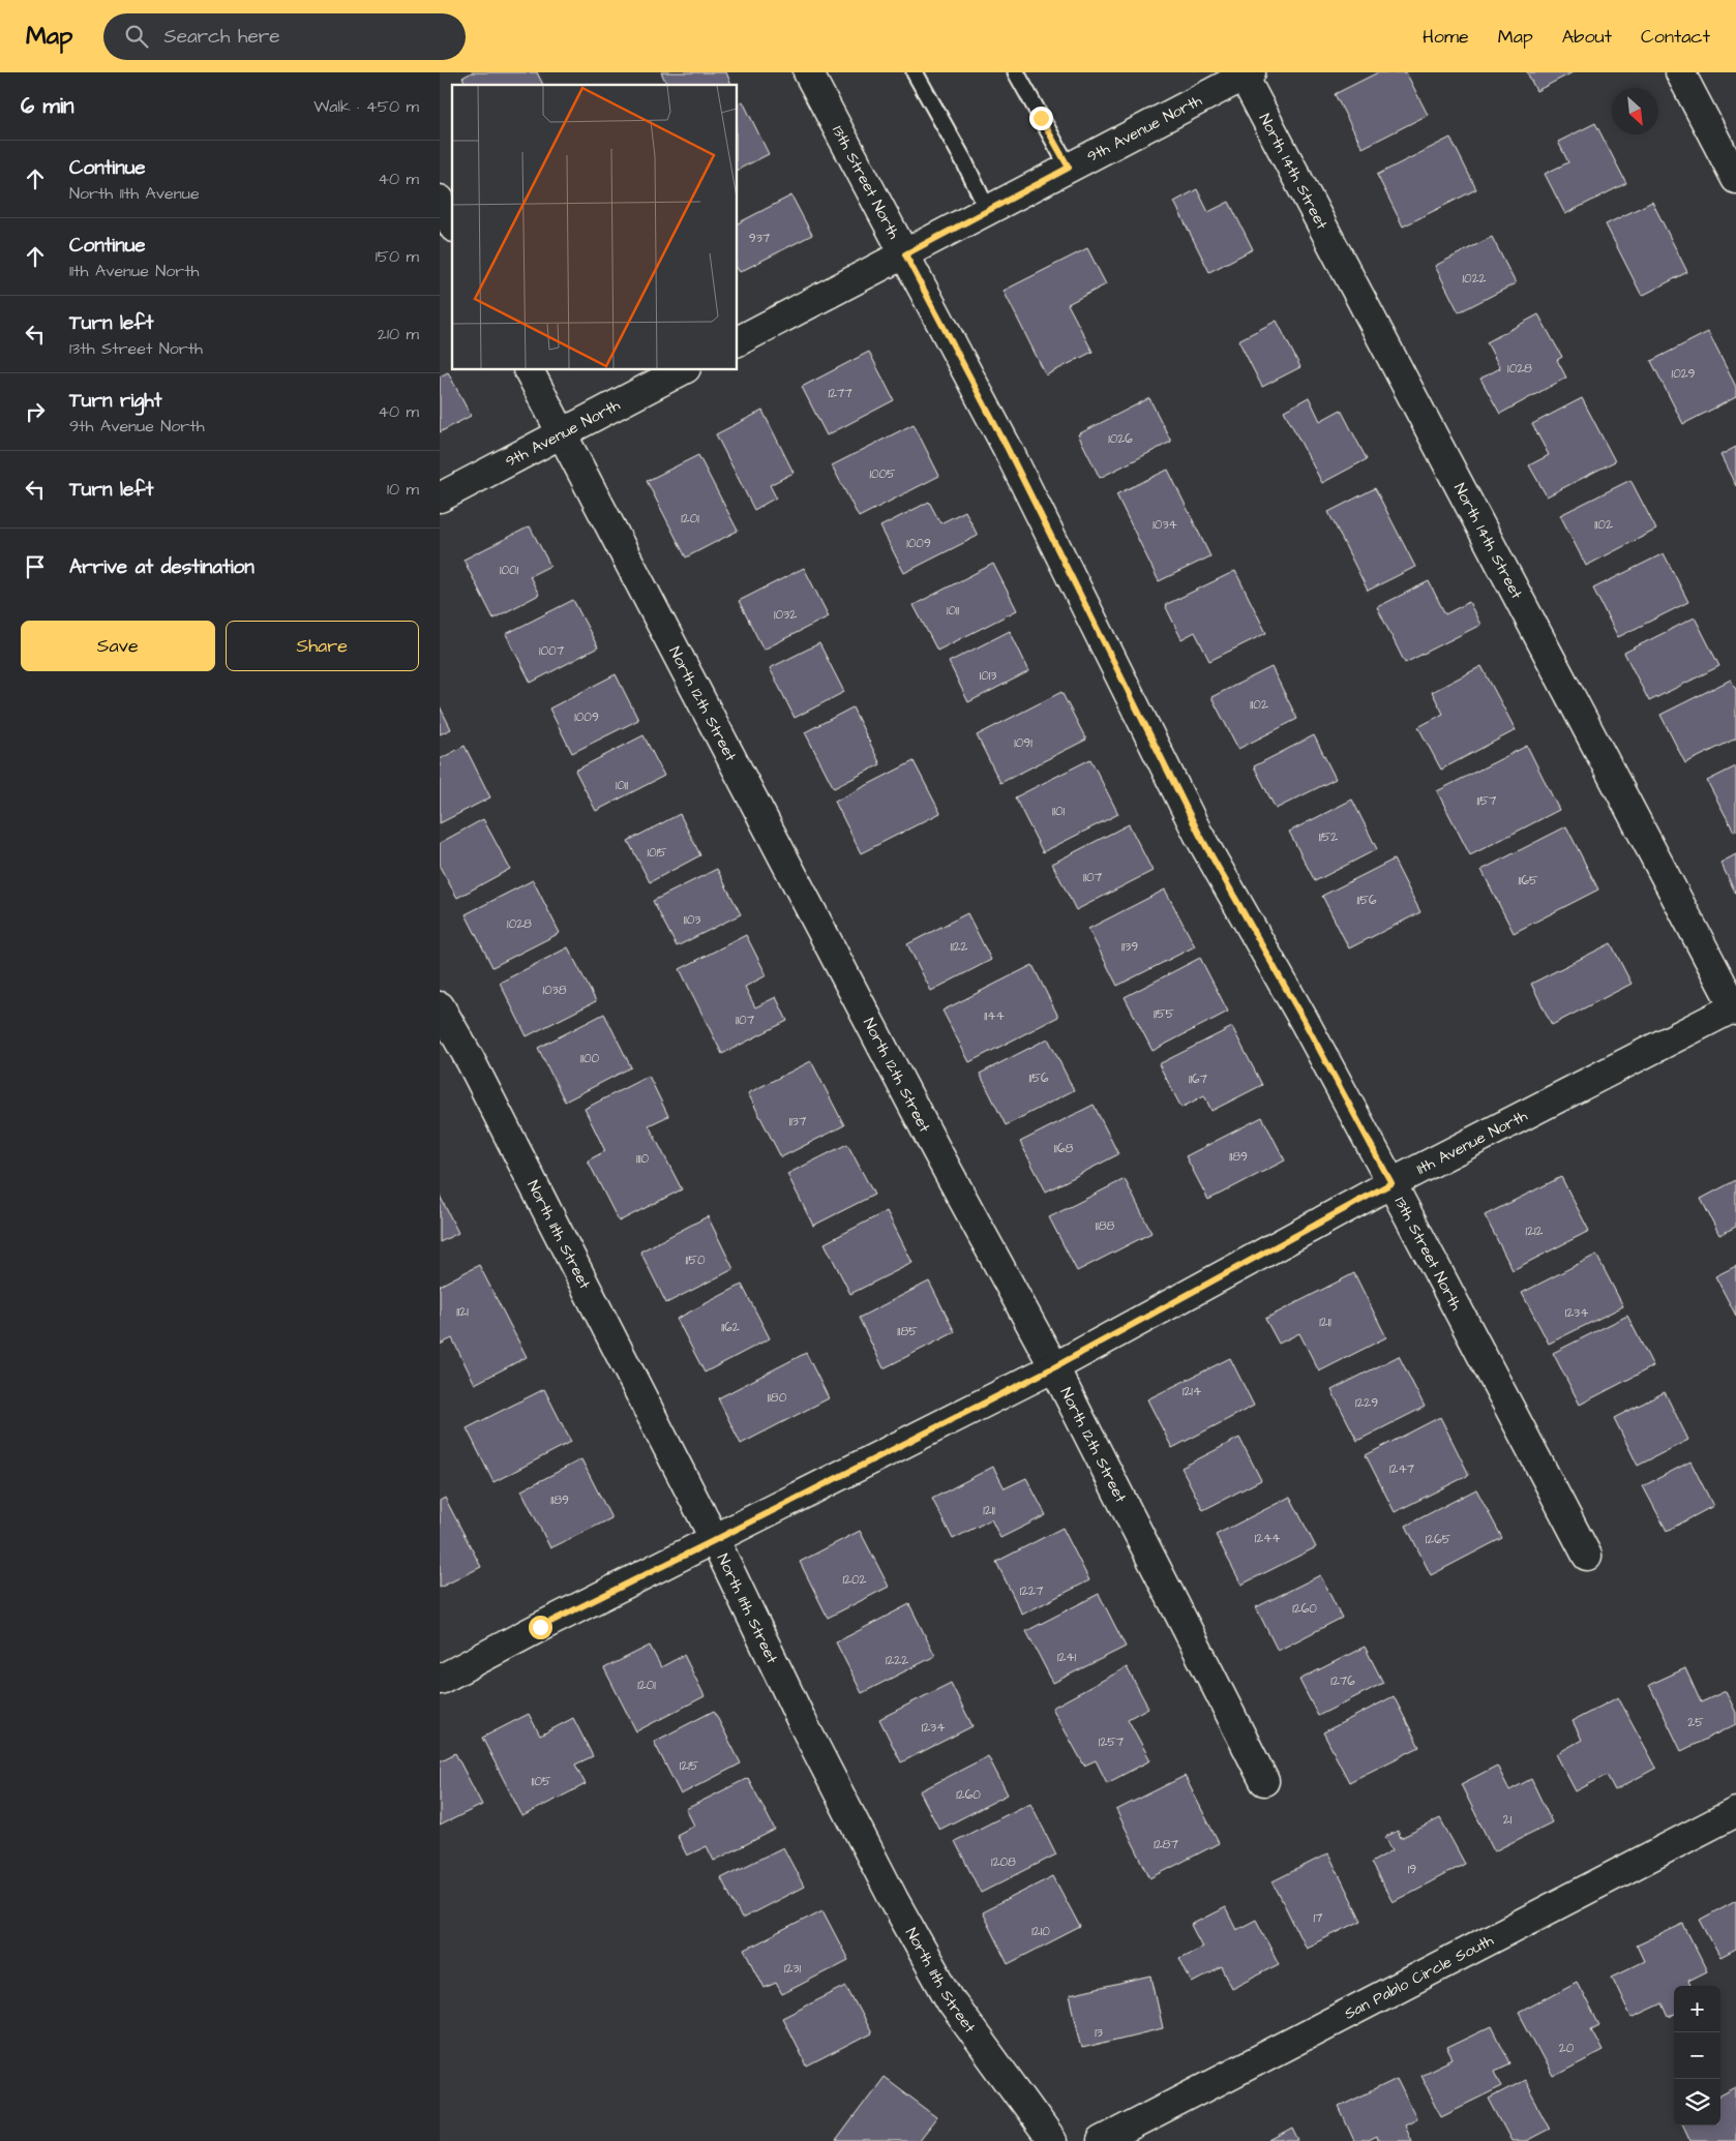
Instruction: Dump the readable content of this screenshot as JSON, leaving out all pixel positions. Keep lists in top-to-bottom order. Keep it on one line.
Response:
{"streets":{"street":["9th Avenue North","North 14th Street","13th Street North","North 12th Street","11th Avenue North","North 11th Street","San Pablo Circle South"]},"crossings":[["9th Avenue North","North 14th Street"],["9th Avenue North","13th Street North"],["9th Avenue North","North 12th Street"],["North 14th Street","11th Avenue North"],["13th Street North","11th Avenue North"],["North 12th Street","11th Avenue North"],["11th Avenue North","North 11th Street"]],"house_numbers":["937","1022","1028","1029","1277","1026","1005","1201","1034","1102","1009","1001","1011","1032","1007","1013","1102","1009","1091","1011","1157","1101","1152","1015","1107","1165","1156","1103","1028","1122","1139","1038","1155","1144","1107","1100","1156","1167","1137","1168","1189","1110","1188","1212","1150","1121","1234","1211","1162","1185","1214","1180","1229","1247","1189","1211","1244","1265","1202","1227","1260","1241","1222","1276","1201","25","1234","1257","1215","1105","1260","21","1287","1208","19","17","1210","1231","13","20"],"north":"bottom right","page":{"header":"Map","search":"Search here","nav":["Home","Map","About","Contact"],"heading":["6 min","Walk · 450 m"],"list":[["Continue","North 11th Avenue","40 m"],["Continue","11th Avenue North","150 m"],["Turn left","13th Street North","210 m"],["Turn right","9th Avenue North","40 m"],["Turn left","10 m"],"Arrive at destination"],"buttons":["Save","Share"],"map_buttons":["+","−"]}}
